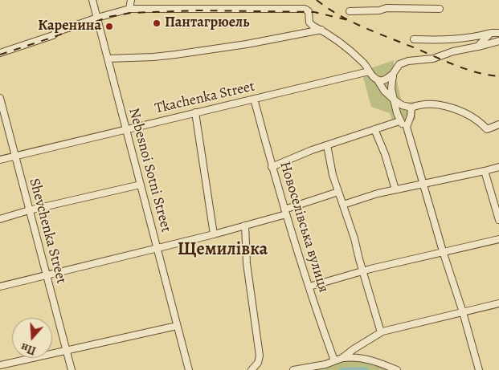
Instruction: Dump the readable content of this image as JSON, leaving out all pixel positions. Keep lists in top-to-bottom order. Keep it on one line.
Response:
{"streets":{"street":["Tkachenka Street","Nebesnoi Sotni Street","Новоселівська вулиця","Shevchenka Street"]},"crossings":[["Tkachenka Street","Nebesnoi Sotni Street"],["Tkachenka Street","Новоселівська вулиця"],["Tkachenka Street","Shevchenka Street"]],"districts":["Щемилівка"],"places":["Пантагрюель","Каренина"],"north":"bottom"}
